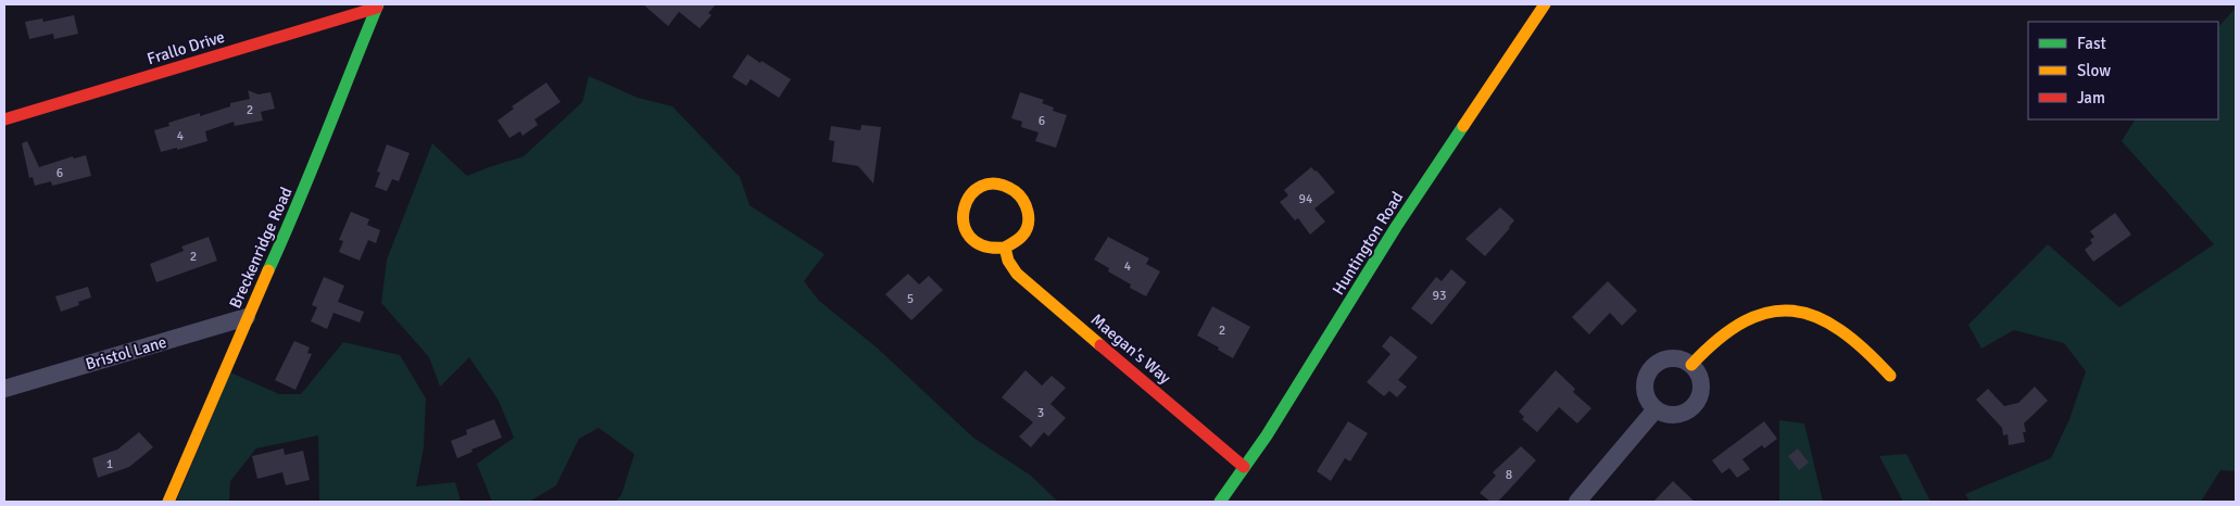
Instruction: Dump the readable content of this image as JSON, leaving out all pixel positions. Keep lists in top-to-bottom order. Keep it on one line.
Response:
{"streets":{"street":["Frallo Drive","Huntington Road","Breckenridge Road","Maegan's Way","Bristol Lane"]},"crossings":[["Frallo Drive","Breckenridge Road"],["Huntington Road","Maegan's Way"],["Breckenridge Road","Bristol Lane"]],"house_numbers":["2","6","4","6","94","2","4","93","5","2","3","1","8"],"legend":["Fast","Slow","Jam"]}
